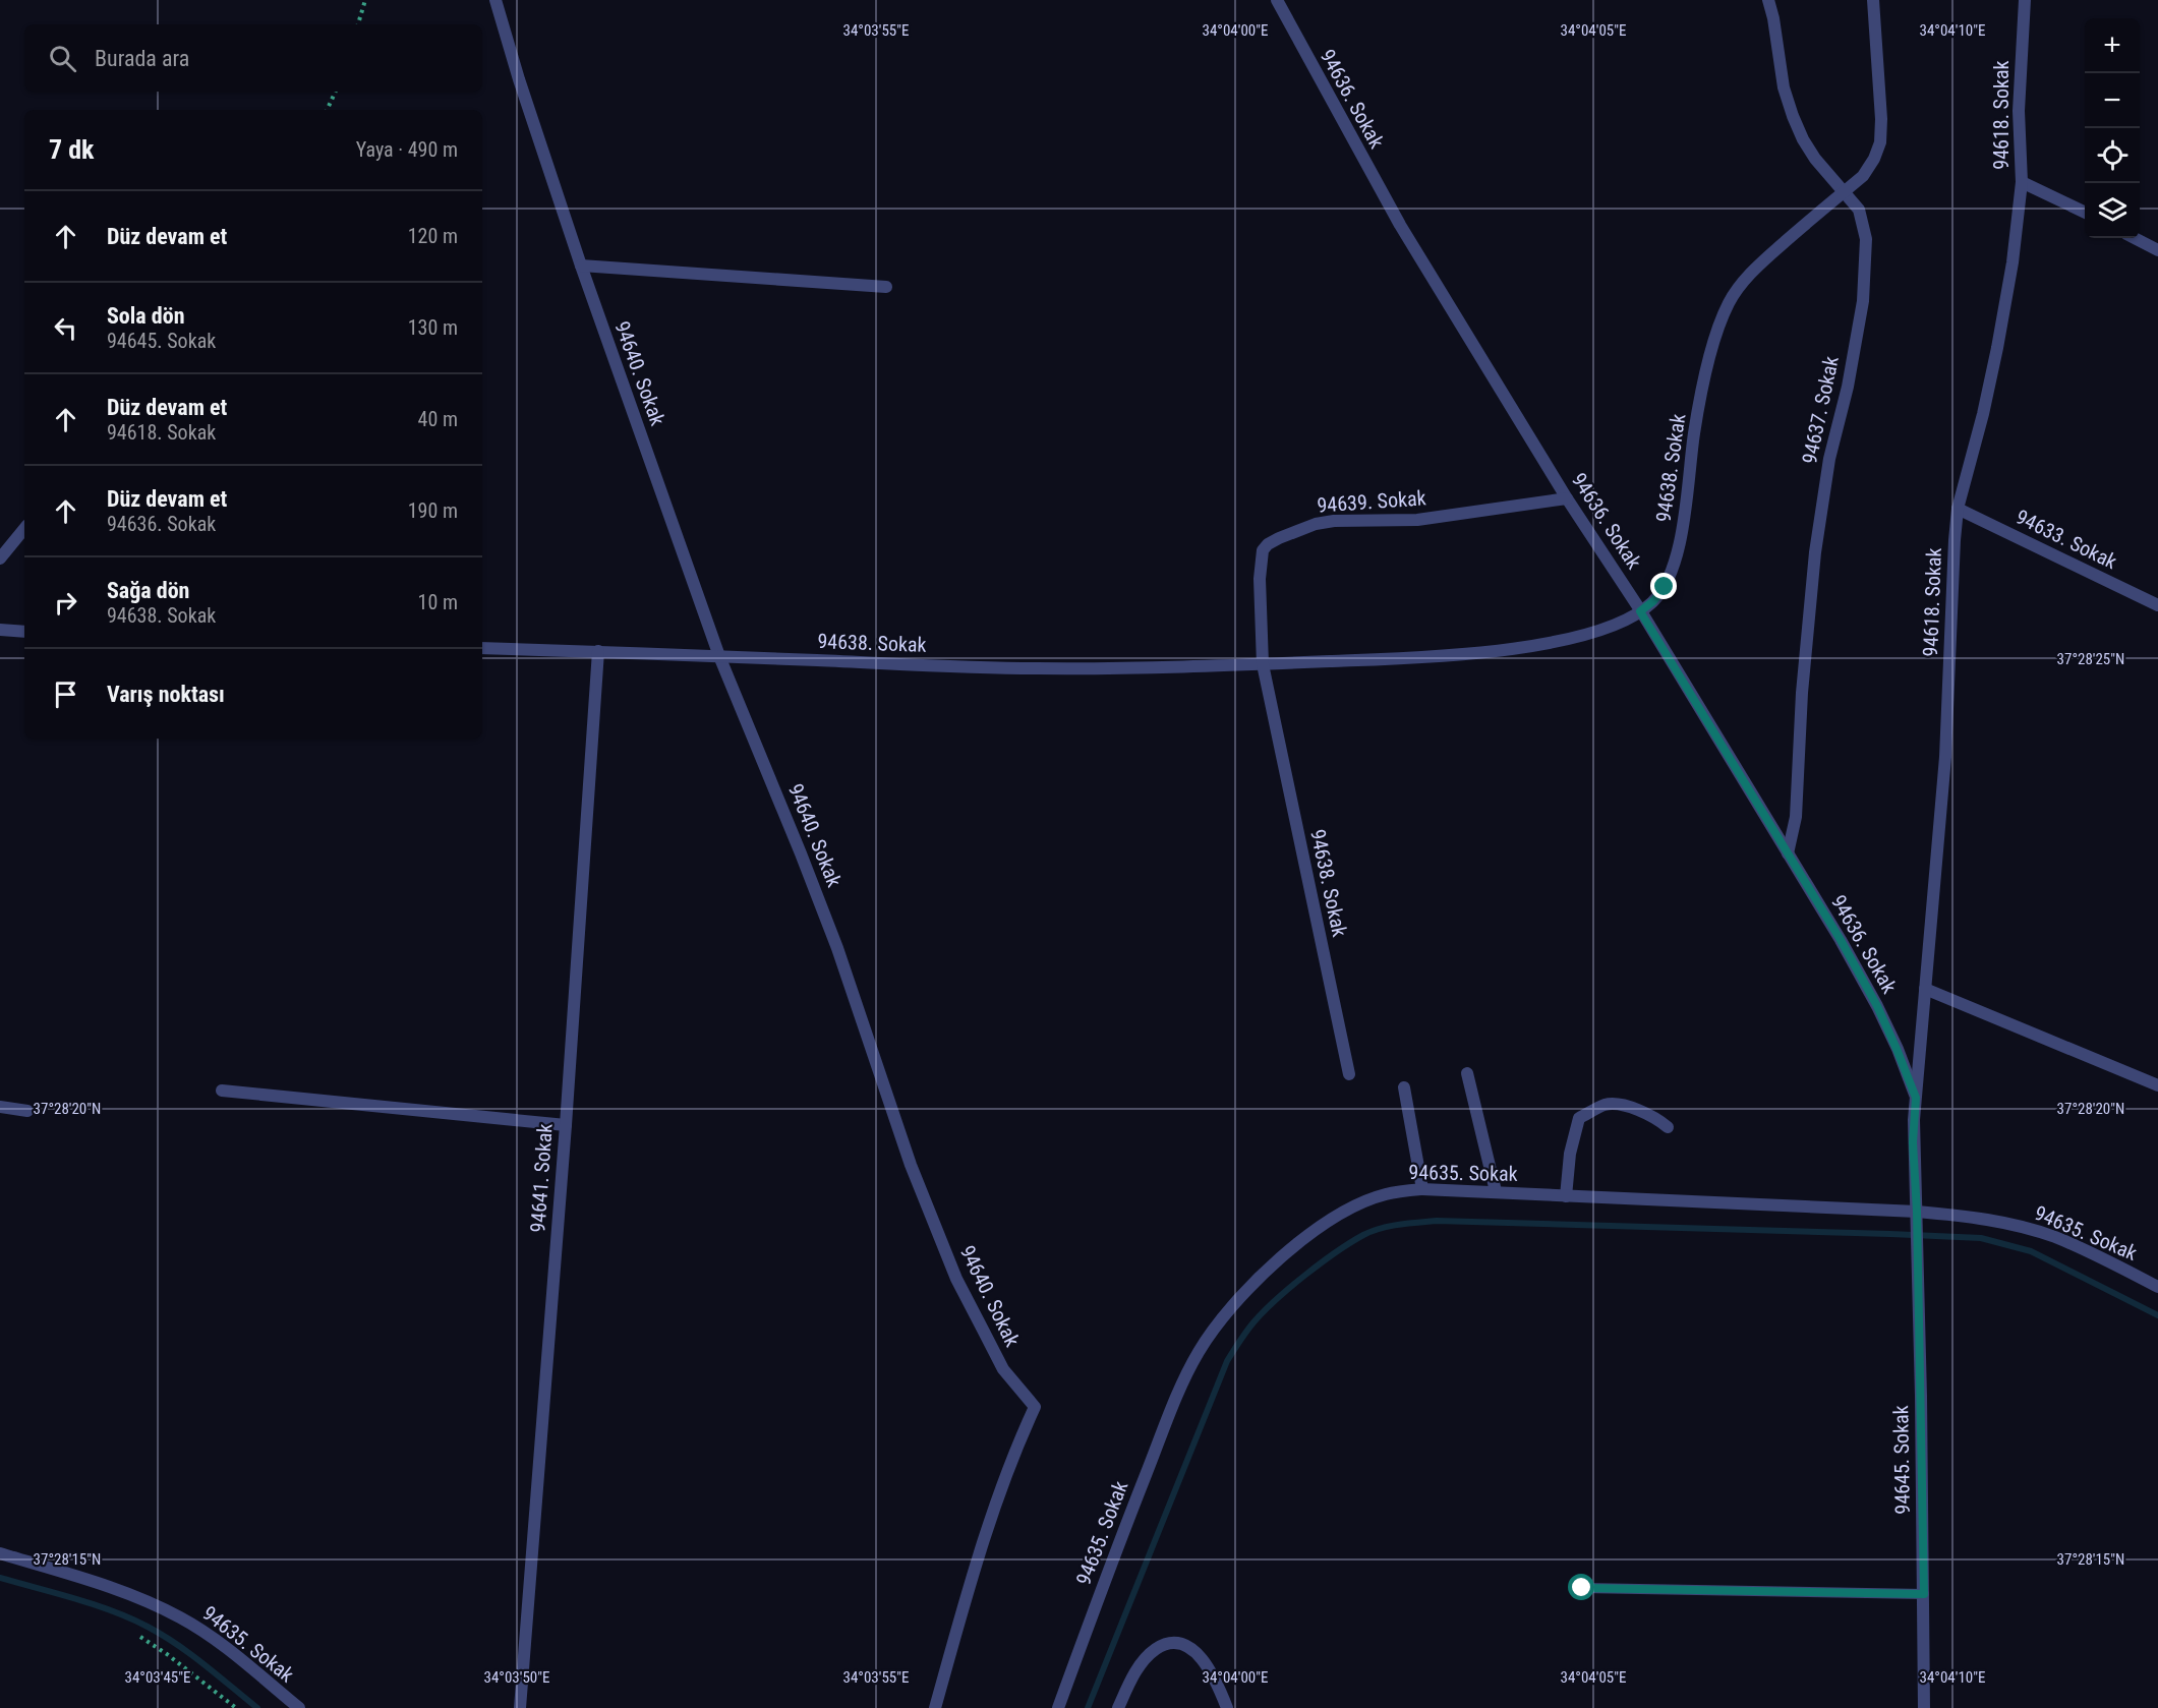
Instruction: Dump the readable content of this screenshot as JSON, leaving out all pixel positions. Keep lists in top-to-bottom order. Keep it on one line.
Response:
{"streets":{"street":["94636. Sokak","94618. Sokak","94640. Sokak","94637. Sokak","94638. Sokak","94639. Sokak","94633. Sokak","94635. Sokak","94641. Sokak","94645. Sokak"]},"crossings":[["94636. Sokak","94618. Sokak"],["94636. Sokak","94637. Sokak"],["94636. Sokak","94638. Sokak"],["94636. Sokak","94639. Sokak"],["94618. Sokak","94633. Sokak"],["94618. Sokak","94635. Sokak"],["94618. Sokak","94645. Sokak"],["94640. Sokak","94638. Sokak"],["94637. Sokak","94638. Sokak"],["94638. Sokak","94639. Sokak"],["94638. Sokak","94641. Sokak"],["94635. Sokak","94645. Sokak"]],"page":{"map_buttons":["+","−"],"search":"Burada ara","heading":["7 dk","Yaya · 490 m"],"list":[["Düz devam et","120 m"],["Sola dön","94645. Sokak","130 m"],["Düz devam et","94618. Sokak","40 m"],["Düz devam et","94636. Sokak","190 m"],["Sağa dön","94638. Sokak","10 m"],"Varış noktası"]},"coordinates":["34°03'55\"E","34°04'00\"E","34°04'05\"E","34°04'10\"E","37°28'25\"N","37°28'20\"N","37°28'15\"N","34°03'45\"E","34°03'50\"E"]}
